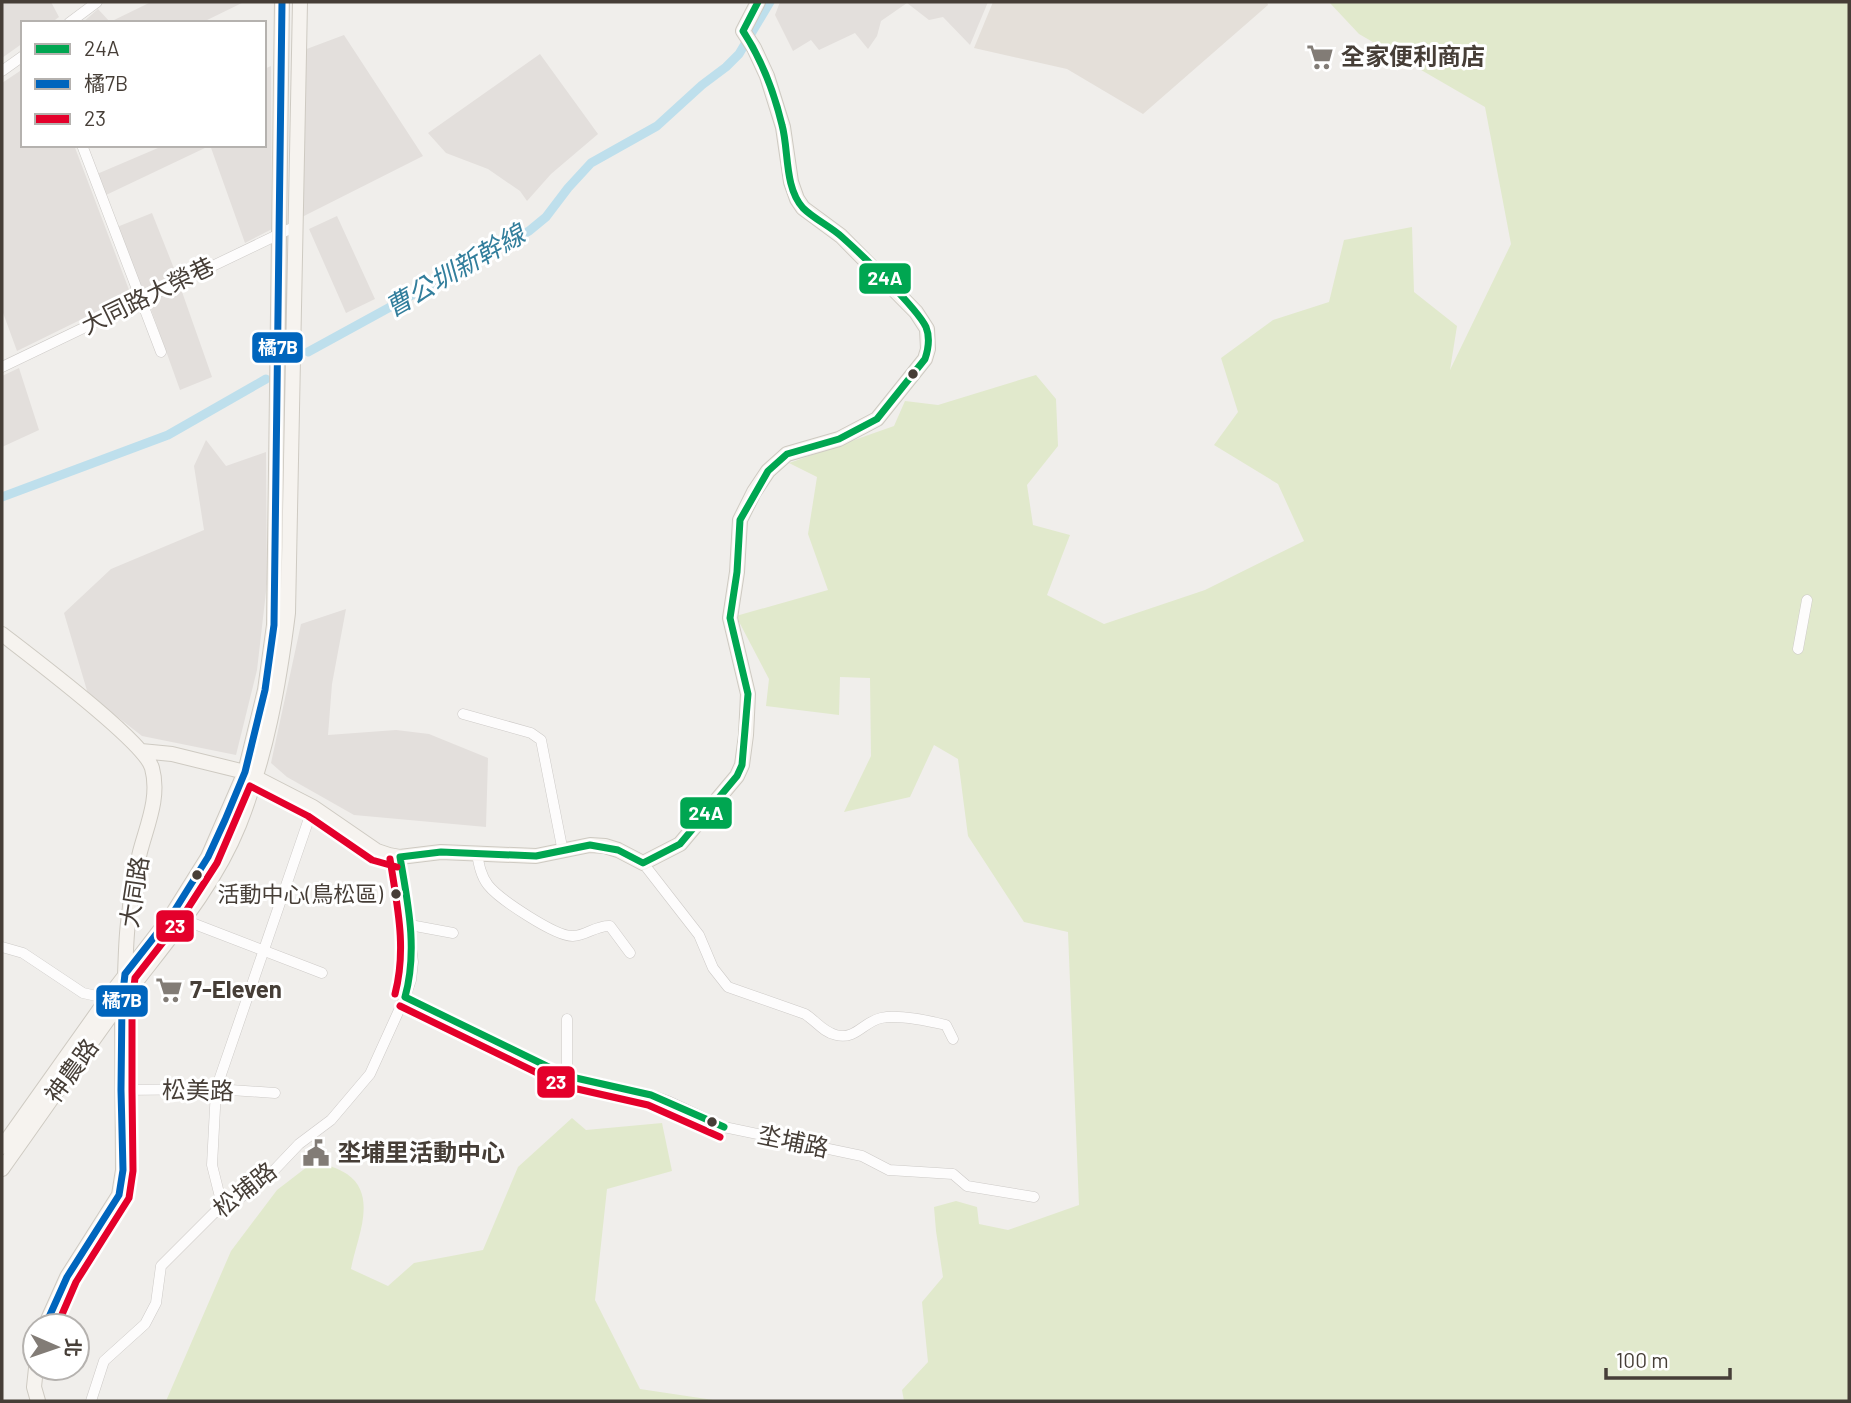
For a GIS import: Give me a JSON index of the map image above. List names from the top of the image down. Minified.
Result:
{"streets":{"street":["大同路大榮巷","大同路","神農路","松美路","坔埔路","松埔路"]},"crossings":[["大同路大榮巷","神農路"],["大同路","神農路"],["坔埔路","松埔路"]],"water":["曹公圳新幹線"],"places":{"supermarket":["全家便利商店","7-Eleven"],"other":["活動中心(鳥松區)"],"public building":["坔埔里活動中心"]},"lines":["transit line 24A","transit line 橘7B","transit line 23"],"legend":["24A","橘7B","23"],"scale_bar":"100 m","north":"right"}
